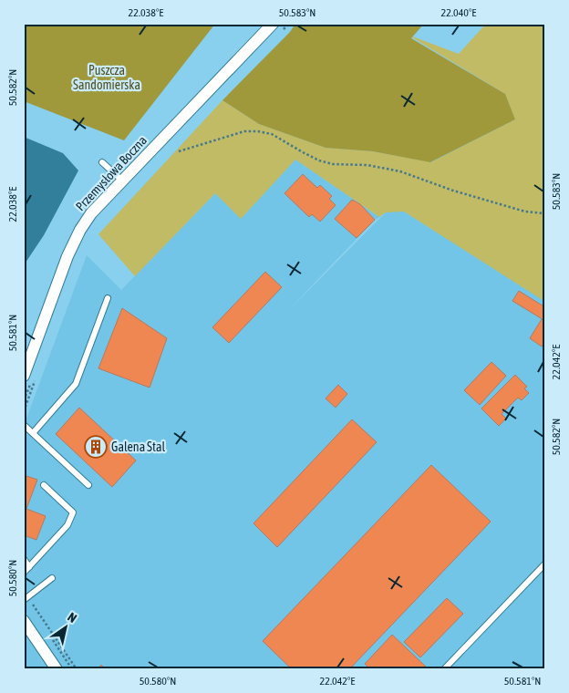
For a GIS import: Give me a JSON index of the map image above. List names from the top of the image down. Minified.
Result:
{"streets":{"street":["Przemysłowa Boczna"]},"parks":["Puszcza Sandomierska"],"places":{"building":["Galena Stal"]},"north":"top right","coordinates":["22.038°E","50.583°N","22.040°E","50.582°N","50.581°N","22.042°E","50.580°N"]}
